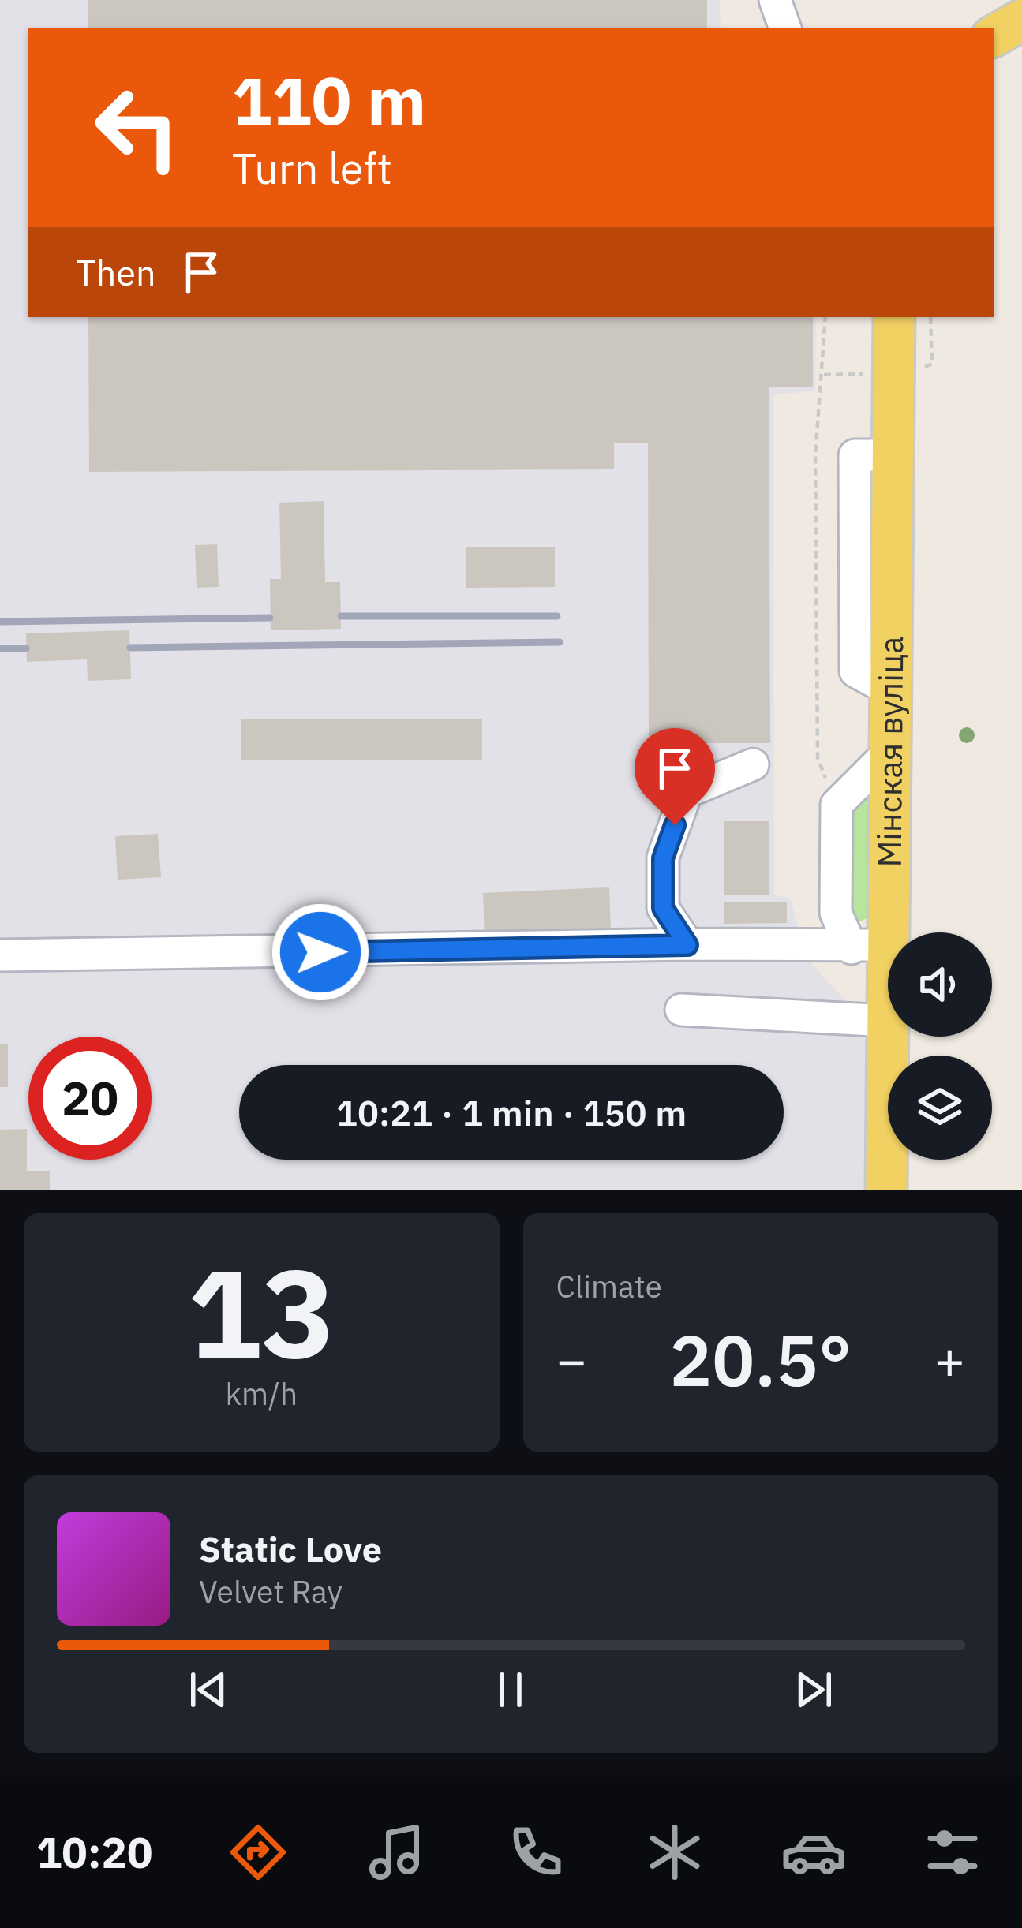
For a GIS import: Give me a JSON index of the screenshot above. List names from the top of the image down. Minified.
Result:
{"streets":{"main road":["Мінская вуліца"]},"page":{"turn":["110 m","Turn left"],"then":"Then","limit":"20","trip":"10:21 · 1 min · 150 m","tile":[["13","km/h"],"Climate"],"heat":["−","20.5°","+"],"song":["Static Love","Velvet Ray"],"tabs":"10:20"}}
